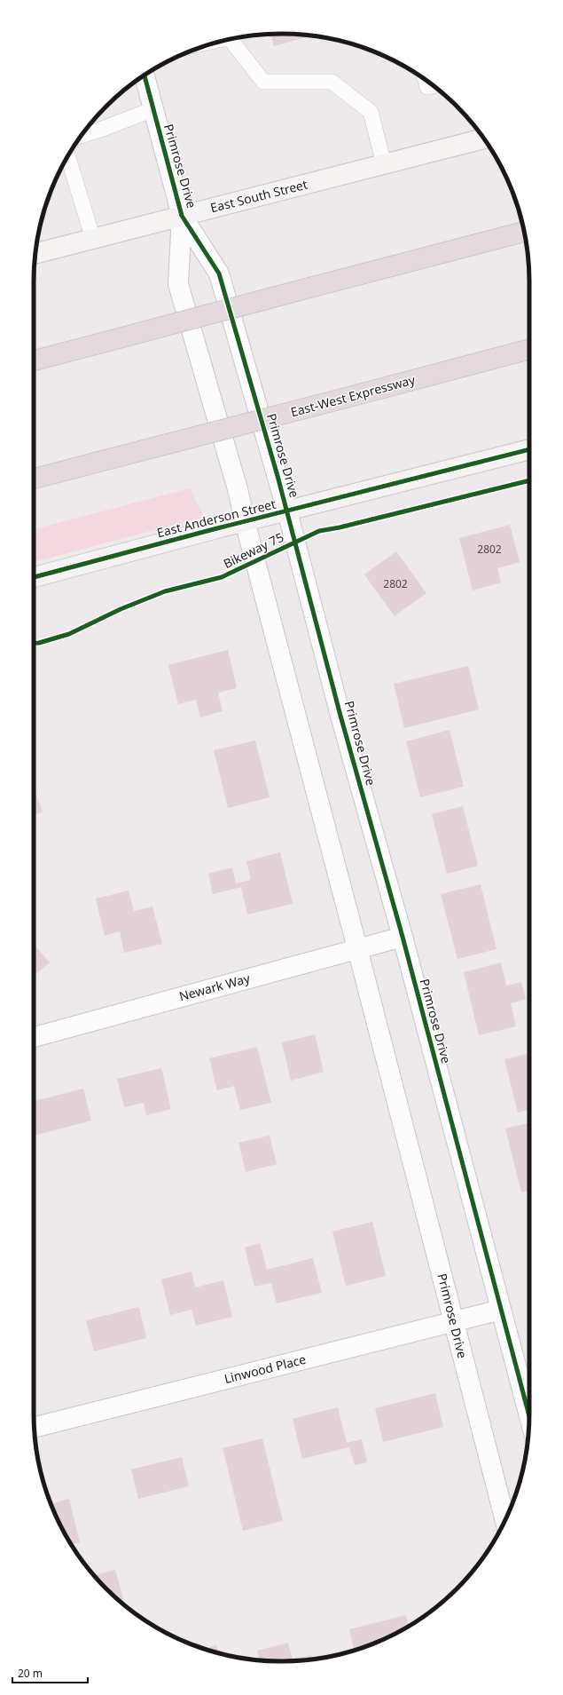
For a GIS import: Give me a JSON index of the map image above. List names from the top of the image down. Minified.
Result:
{"streets":{"highway":["East-West Expressway"],"main road":["East South Street","East Anderson Street"],"street":["Primrose Drive","Newark Way","Linwood Place"],"cycle path":["Bikeway 75"]},"crossings":[["Primrose Drive","East South Street"],["Primrose Drive","East Anderson Street"],["Primrose Drive","Newark Way"],["Primrose Drive","Linwood Place"]],"house_numbers":["2802","2802"],"scale_bar":"20 m"}
